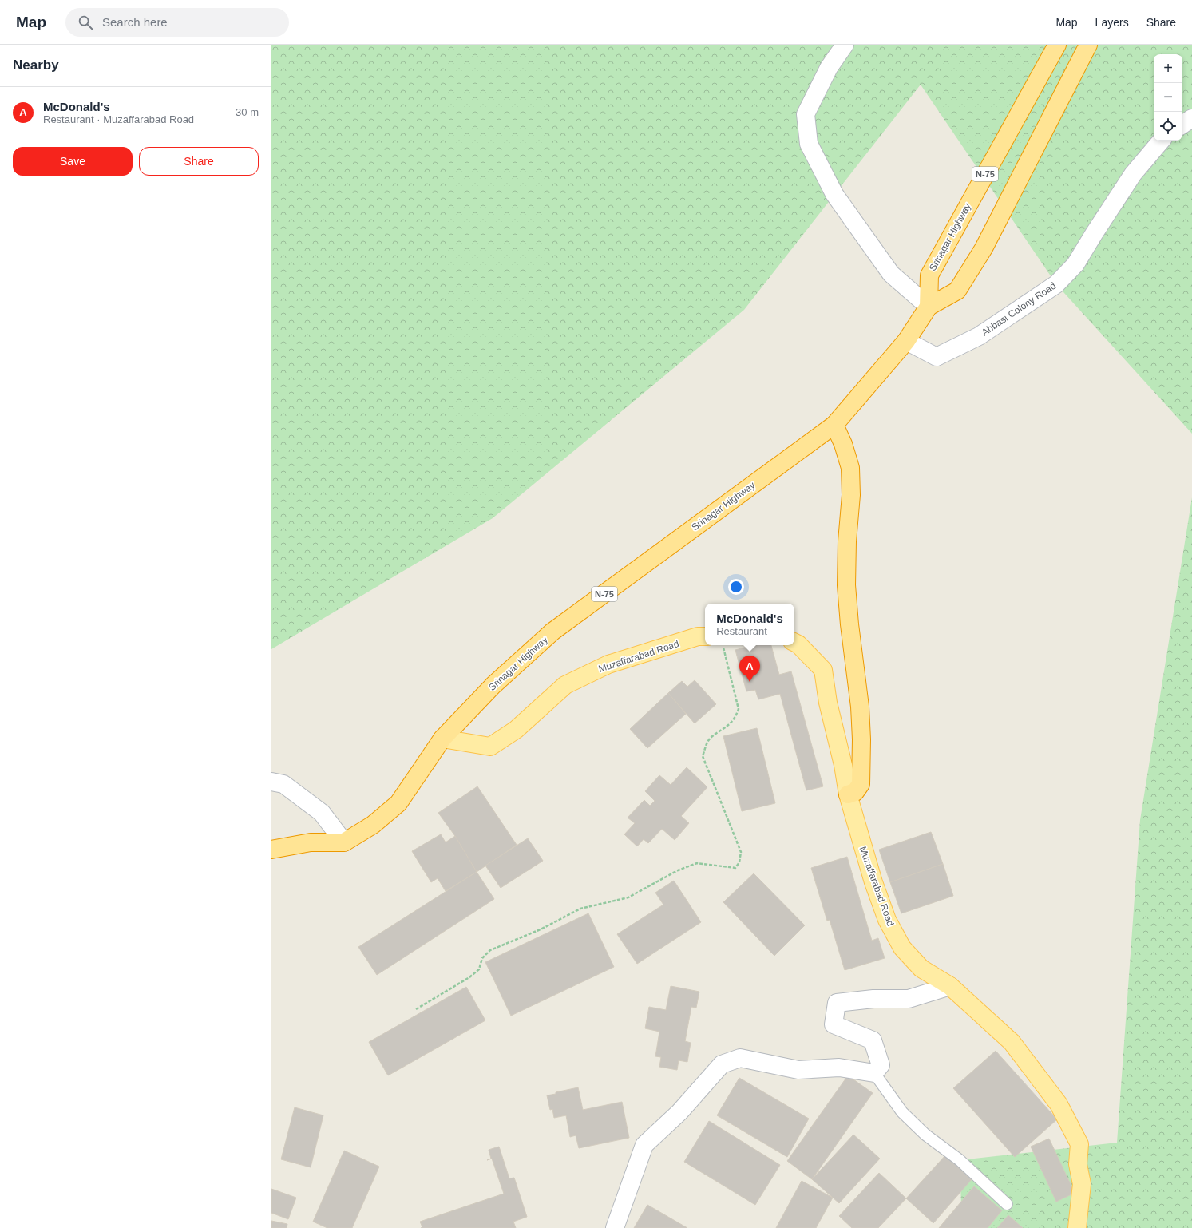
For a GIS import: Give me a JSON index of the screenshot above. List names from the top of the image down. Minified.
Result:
{"streets":{"highway":["N-75","Srinagar Highway"],"main road":["Muzaffarabad Road"],"street":["Abbasi Colony Road"]},"crossings":[["N-75","Srinagar Highway"],["Srinagar Highway","Abbasi Colony Road"],["Srinagar Highway","Muzaffarabad Road"]],"page":{"header":"Map","search":"Search here","nav":["Map","Layers","Share"],"heading":"Nearby","map_buttons":["+","−"],"list":[{"mark":"A","name":"McDonald's","note":"Restaurant · Muzaffarabad Road","value":"30 m"}],"buttons":["Save","Share"],"popup":["McDonald's","Restaurant"],"pins":"A"}}
